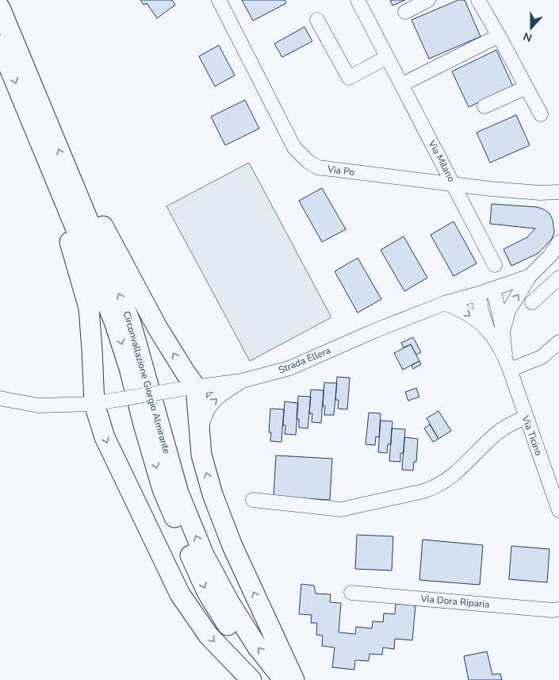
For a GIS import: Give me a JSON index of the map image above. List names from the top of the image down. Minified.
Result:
{"streets":{"highway":["Circonvallazione Giorgio Almirante"],"street":["Via Milano","Via Po","Strada Ellera","Via Ticino","Via Dora Riparia"]},"crossings":[["Via Milano","Via Po"]],"north":"bottom"}
